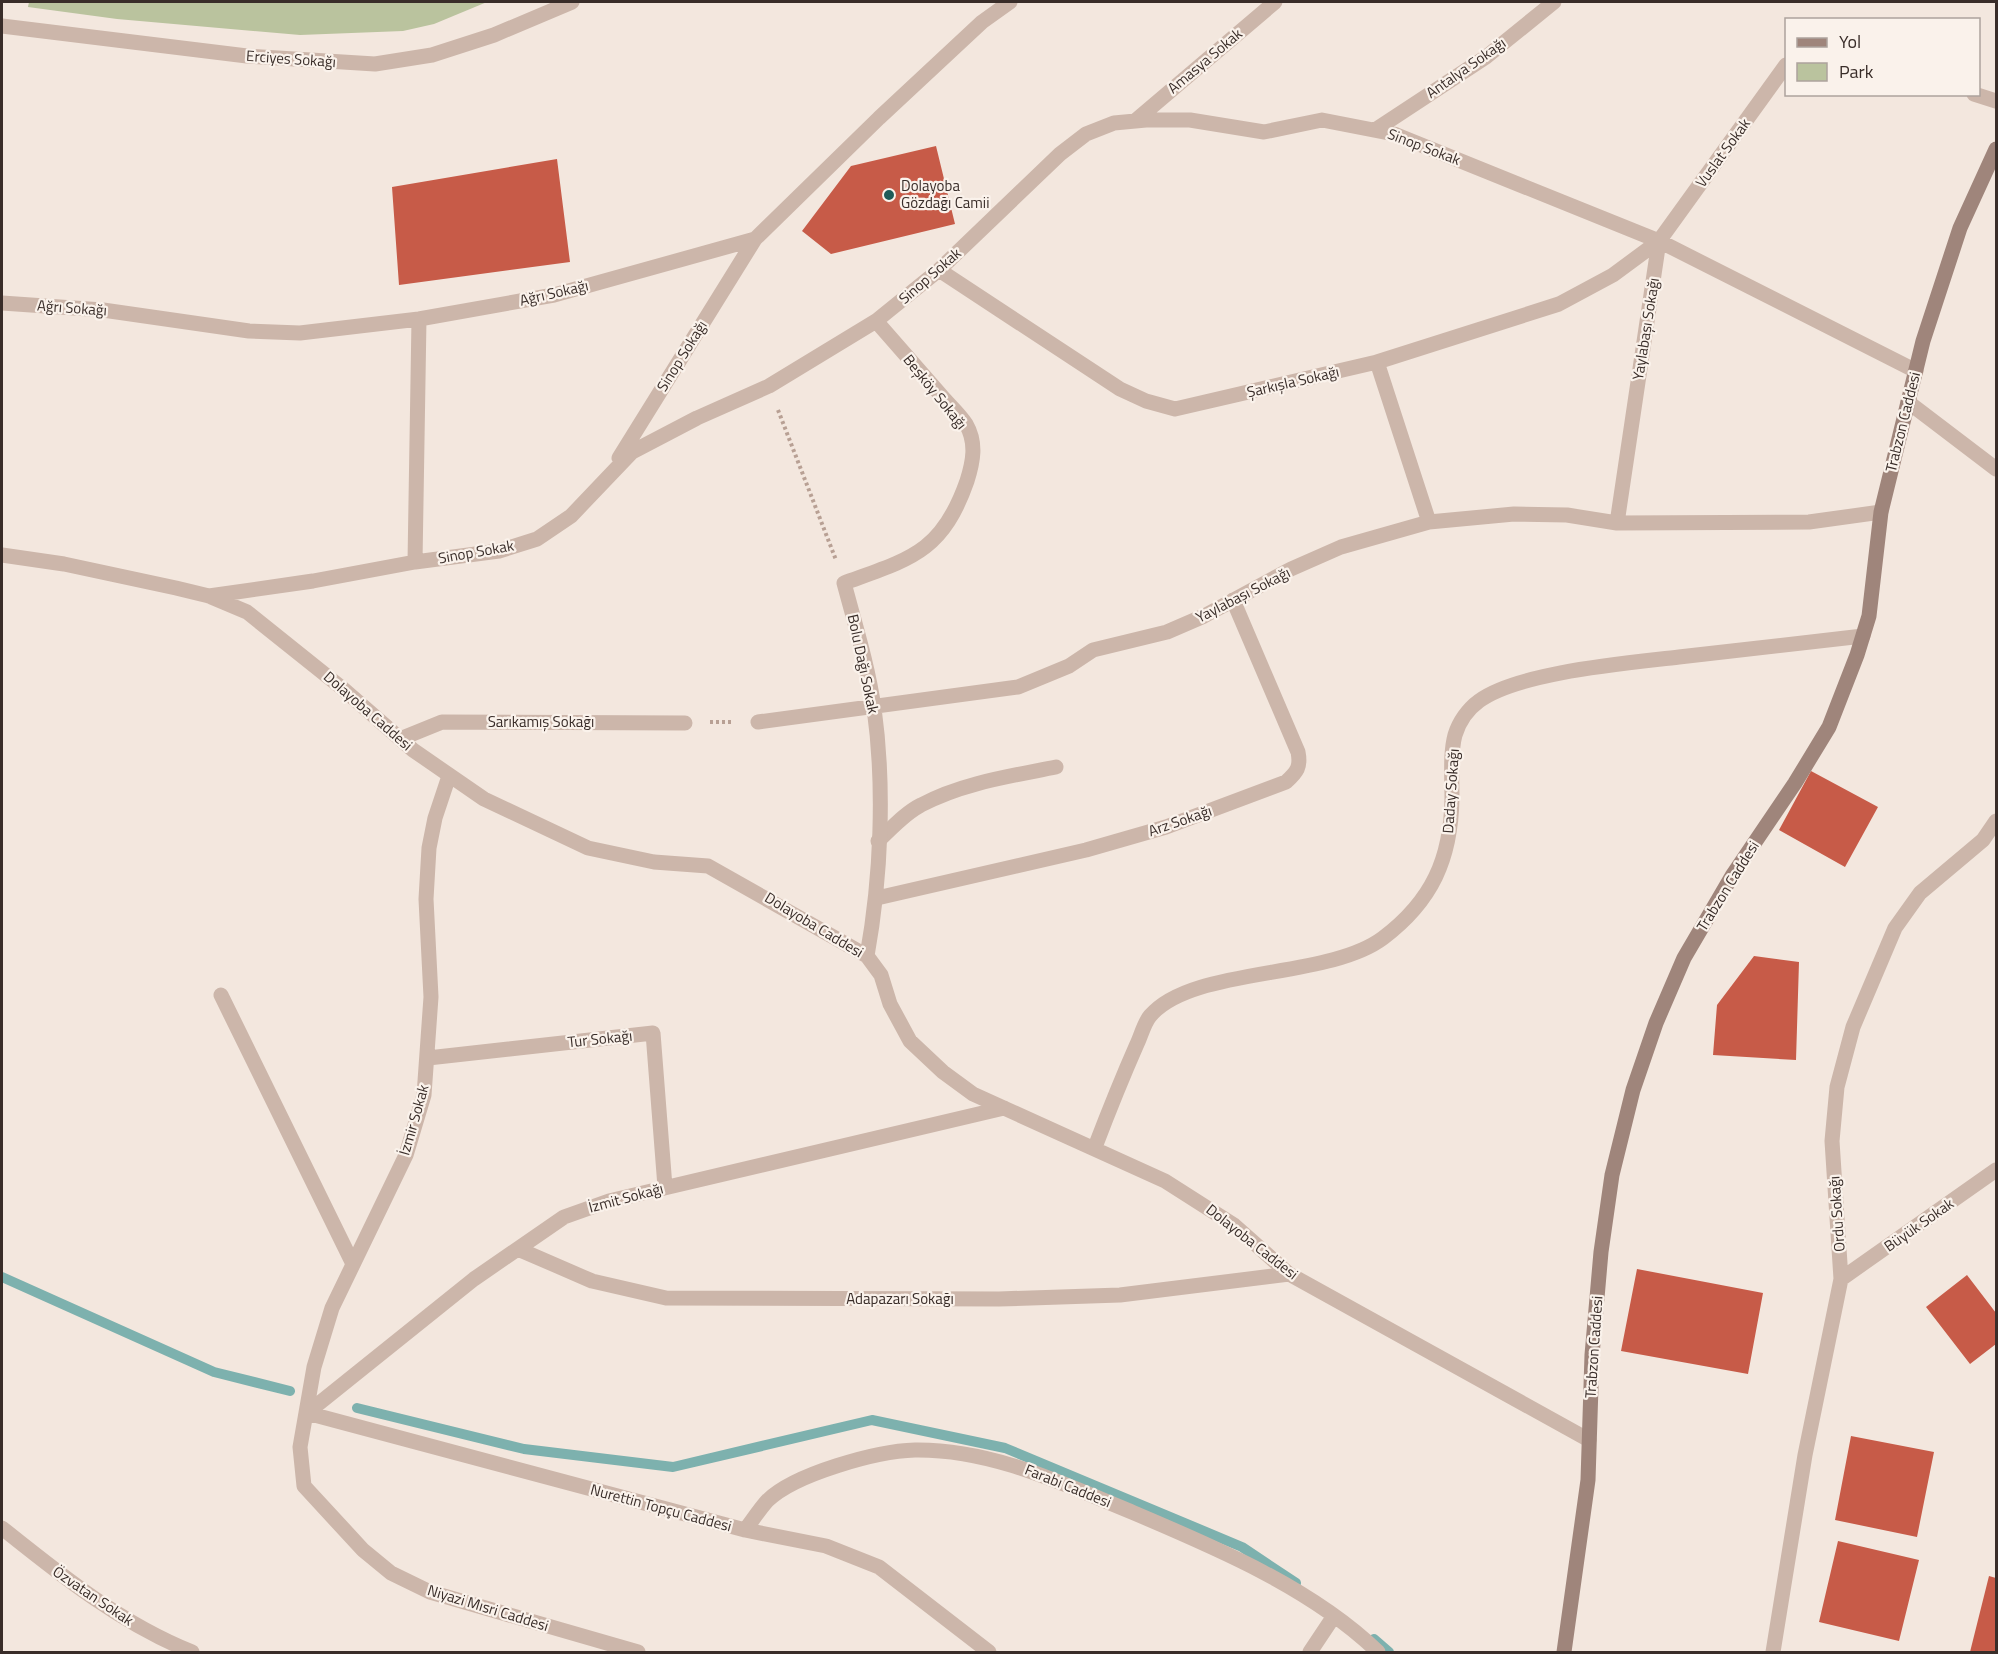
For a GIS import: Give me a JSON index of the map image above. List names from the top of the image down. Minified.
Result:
{"streets":{"street":["Erciyes Sokağı","Amasya Sokak","Antalya Sokağı","Sinop Sokak","Vuslat Sokak","Ağrı Sokağı","Yaylabaşı Sokağı","Sinop Sokağı","Şarkışla Sokağı","Beşköy Sokağı","Trabzon Caddesi","Bolu Dağı Sokak","Dolayoba Caddesi","Sarıkamış Sokağı","Daday Sokağı","Arz Sokağı","Tur Sokağı","İzmir Sokak","İzmit Sokağı","Ordu Sokağı","Büyük Sokak","Adapazarı Sokağı","Farabi Caddesi","Nurettin Topçu Caddesi","Özvatan Sokak","Niyazi Mısri Caddesi"]},"crossings":[["Amasya Sokak","Sinop Sokak"],["Antalya Sokağı","Sinop Sokak"],["Sinop Sokak","Vuslat Sokak"],["Sinop Sokak","Yaylabaşı Sokağı"],["Sinop Sokak","Sinop Sokağı"],["Sinop Sokak","Şarkışla Sokağı"],["Sinop Sokak","Beşköy Sokağı"],["Sinop Sokak","Trabzon Caddesi"],["Sinop Sokak","Dolayoba Caddesi"],["Vuslat Sokak","Yaylabaşı Sokağı"],["Vuslat Sokak","Şarkışla Sokağı"],["Ağrı Sokağı","Sinop Sokağı"],["Yaylabaşı Sokağı","Şarkışla Sokağı"],["Yaylabaşı Sokağı","Trabzon Caddesi"],["Yaylabaşı Sokağı","Bolu Dağı Sokak"],["Yaylabaşı Sokağı","Arz Sokağı"],["Beşköy Sokağı","Bolu Dağı Sokak"],["Trabzon Caddesi","Dolayoba Caddesi"],["Trabzon Caddesi","Daday Sokağı"],["Bolu Dağı Sokak","Dolayoba Caddesi"],["Bolu Dağı Sokak","Arz Sokağı"],["Dolayoba Caddesi","Sarıkamış Sokağı"],["Dolayoba Caddesi","Daday Sokağı"],["Dolayoba Caddesi","İzmir Sokak"],["Dolayoba Caddesi","İzmit Sokağı"],["Dolayoba Caddesi","Adapazarı Sokağı"],["Tur Sokağı","İzmir Sokak"],["Tur Sokağı","İzmit Sokağı"],["İzmir Sokak","İzmit Sokağı"],["İzmir Sokak","Nurettin Topçu Caddesi"],["İzmir Sokak","Niyazi Mısri Caddesi"],["İzmit Sokağı","Adapazarı Sokağı"],["İzmit Sokağı","Nurettin Topçu Caddesi"],["İzmit Sokağı","Niyazi Mısri Caddesi"],["Ordu Sokağı","Büyük Sokak"],["Farabi Caddesi","Nurettin Topçu Caddesi"],["Nurettin Topçu Caddesi","Niyazi Mısri Caddesi"]],"places":["Dolayoba Gözdağı Camii"],"legend":["Yol","Park"]}
